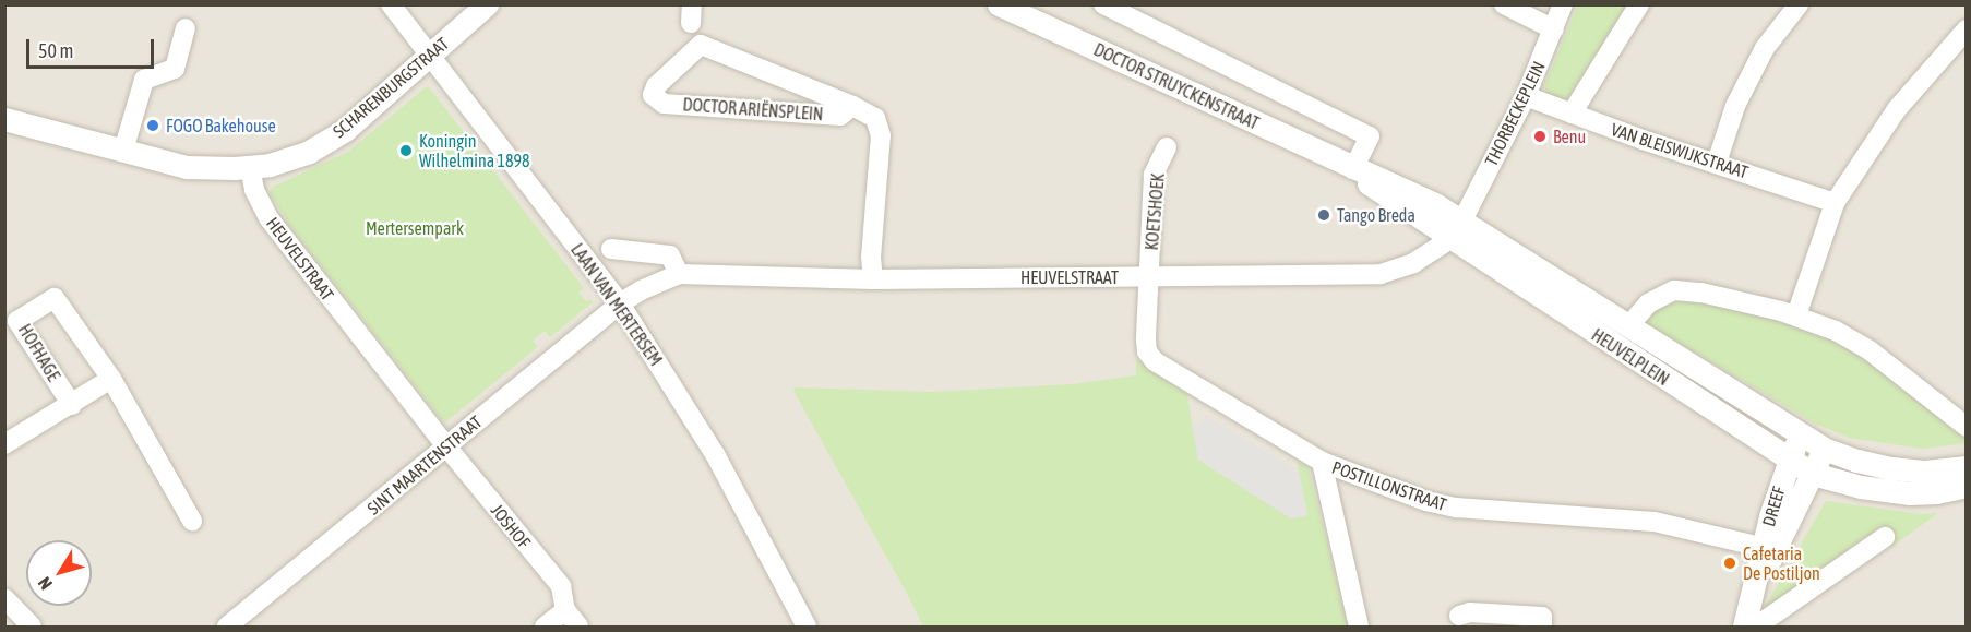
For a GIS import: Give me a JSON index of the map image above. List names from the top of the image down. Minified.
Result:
{"streets":{"street":["DOCTOR STRUYCKENSTRAAT","SCHARENBURGSTRAAT","DOCTOR ARIËNSPLEIN","THORBECKEPLEIN","VAN BLEISWIJKSTRAAT","KOETSHOEK","HEUVELSTRAAT","LAAN VAN MERTERSEM","HOFHAGE","HEUVELPLEIN","SINT MAARTENSTRAAT","POSTILLONSTRAAT","DREEF","JOSHOF"]},"crossings":[["DOCTOR STRUYCKENSTRAAT","THORBECKEPLEIN"],["DOCTOR STRUYCKENSTRAAT","HEUVELSTRAAT"],["DOCTOR STRUYCKENSTRAAT","HEUVELPLEIN"],["SCHARENBURGSTRAAT","HEUVELSTRAAT"],["SCHARENBURGSTRAAT","LAAN VAN MERTERSEM"],["DOCTOR ARIËNSPLEIN","HEUVELSTRAAT"],["THORBECKEPLEIN","VAN BLEISWIJKSTRAAT"],["THORBECKEPLEIN","HEUVELSTRAAT"],["THORBECKEPLEIN","HEUVELPLEIN"],["KOETSHOEK","HEUVELSTRAAT"],["KOETSHOEK","POSTILLONSTRAAT"],["HEUVELSTRAAT","LAAN VAN MERTERSEM"],["HEUVELSTRAAT","HEUVELPLEIN"],["HEUVELSTRAAT","SINT MAARTENSTRAAT"],["HEUVELSTRAAT","POSTILLONSTRAAT"],["HEUVELSTRAAT","JOSHOF"],["LAAN VAN MERTERSEM","SINT MAARTENSTRAAT"],["HEUVELPLEIN","DREEF"],["SINT MAARTENSTRAAT","JOSHOF"],["POSTILLONSTRAAT","DREEF"]],"parks":["Mertersempark"],"places":["FOGO Bakehouse","Benu","Koningin Wilhelmina 1898","Tango Breda","Cafetaria De Postiljon"],"scale_bar":"50 m","north":"bottom left"}
